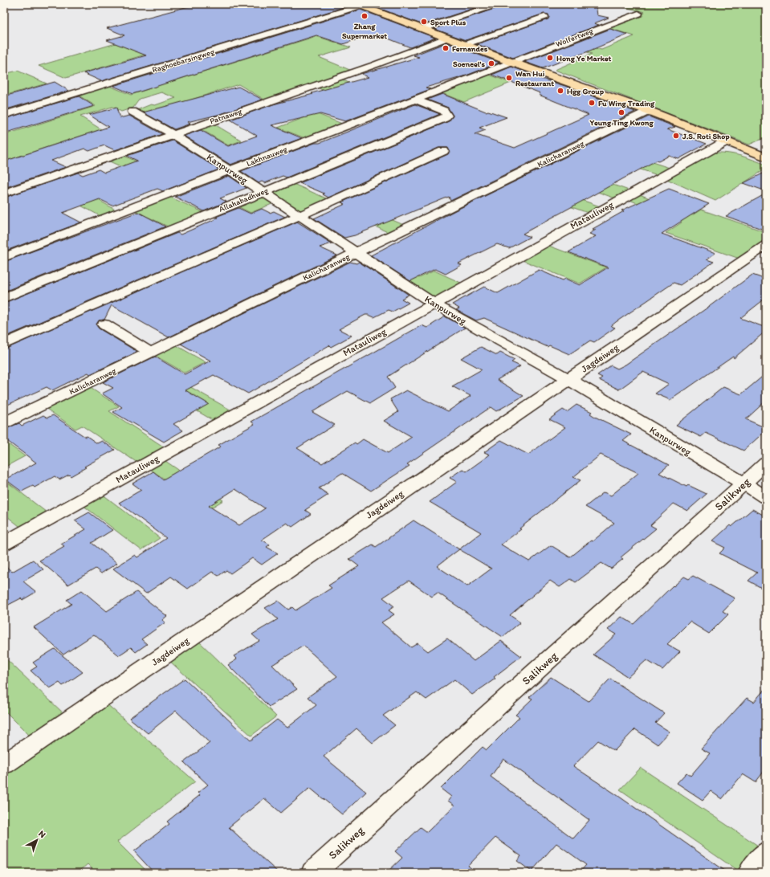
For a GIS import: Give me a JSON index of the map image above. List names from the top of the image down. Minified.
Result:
{"streets":{"street":["Wolfertweg","Raghoebarsingweg","Patnaweg","Kalicharanweg","Lakhnauweg","Kanpurweg","Allahabadhweg","Matauliweg","Jagdeiweg","Salikweg"]},"crossings":[["Wolfertweg","Lakhnauweg"],["Patnaweg","Kanpurweg"],["Kalicharanweg","Kanpurweg"],["Lakhnauweg","Kanpurweg"],["Lakhnauweg","Allahabadhweg"],["Kanpurweg","Allahabadhweg"],["Kanpurweg","Matauliweg"],["Kanpurweg","Jagdeiweg"],["Kanpurweg","Salikweg"]],"places":["Zhang Supermarket","Sport Plus","Fernandes","Hong Ye Market","Soeneel's","Wan Hui Restaurant","Hgg Group","Fu Wing Trading","Yeung Ting Kwong","J.S. Roti Shop"],"north":"top right"}
